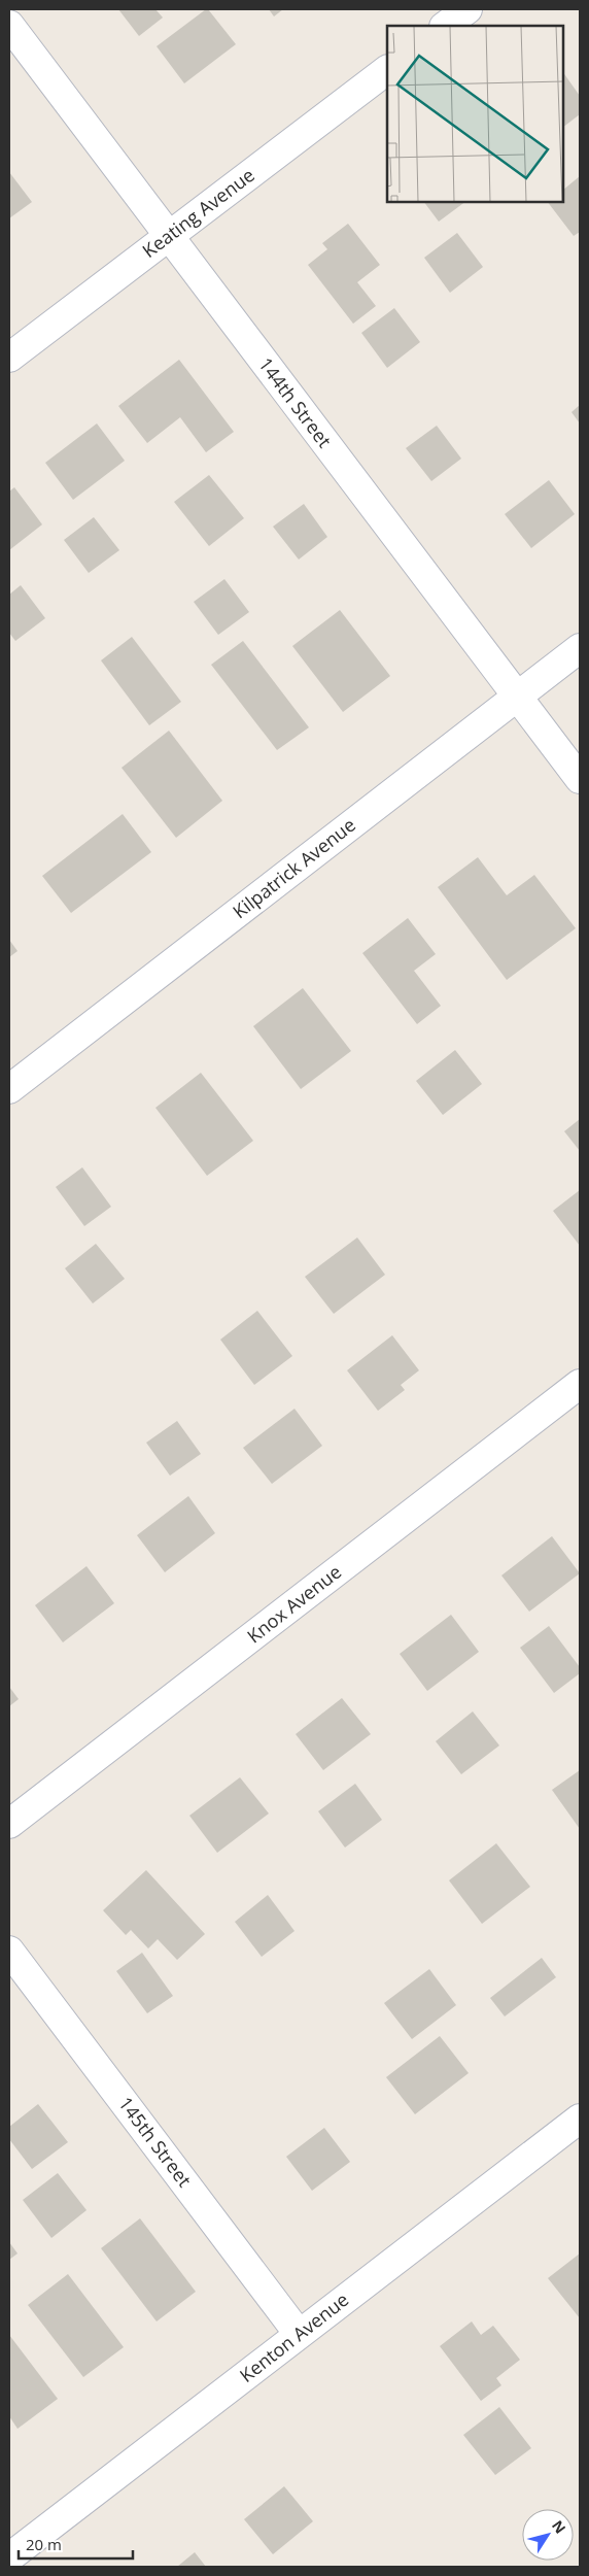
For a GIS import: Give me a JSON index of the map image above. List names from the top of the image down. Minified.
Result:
{"streets":{"street":["Keating Avenue","144th Street","Kilpatrick Avenue","Knox Avenue","145th Street","Kenton Avenue"]},"crossings":[["Keating Avenue","144th Street"],["144th Street","Kilpatrick Avenue"],["145th Street","Kenton Avenue"]],"scale_bar":"20 m","north":"top right"}
